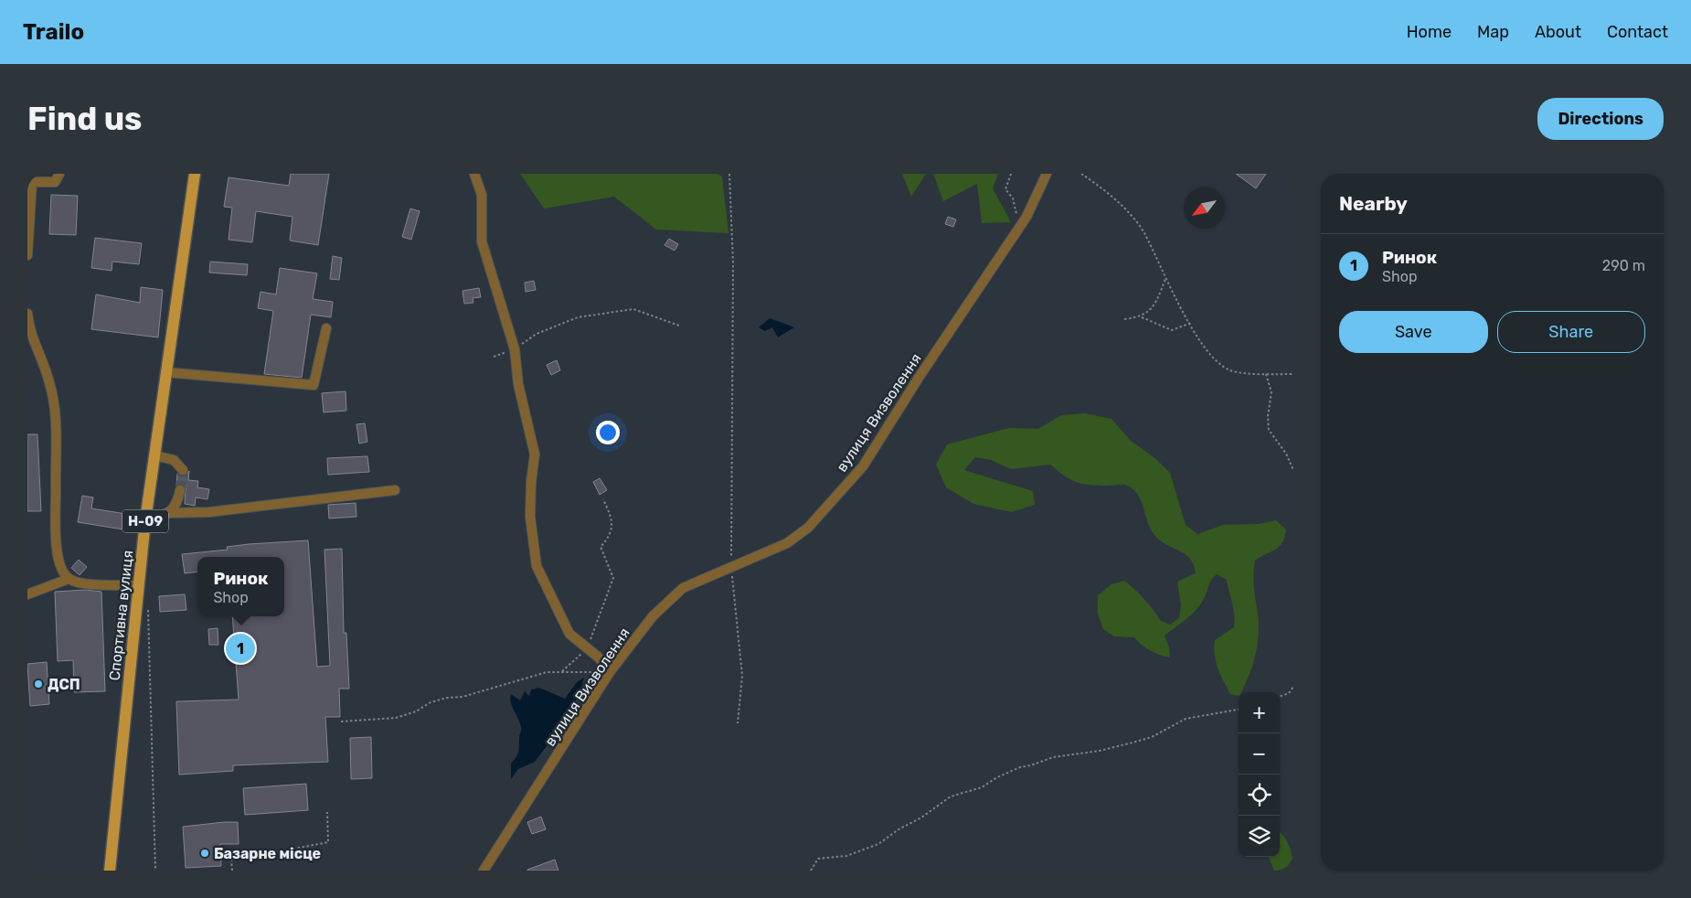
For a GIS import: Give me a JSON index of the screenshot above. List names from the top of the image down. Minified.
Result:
{"streets":{"main road":["Н-09","Спортивна вулиця"],"street":["вулиця Визволення"]},"places":["ДСП","Базарне місце"],"north":"bottom left","page":{"header":"Trailo","nav":["Home","Map","About","Contact"],"buttons":["Directions",["Save","Share"]],"title":"Find us","heading":"Nearby","list":[{"mark":"1","name":"Ринок","note":"Shop","value":"290 m"}],"popup":["Ринок","Shop"],"pins":"1","map_buttons":["+","−"]}}
